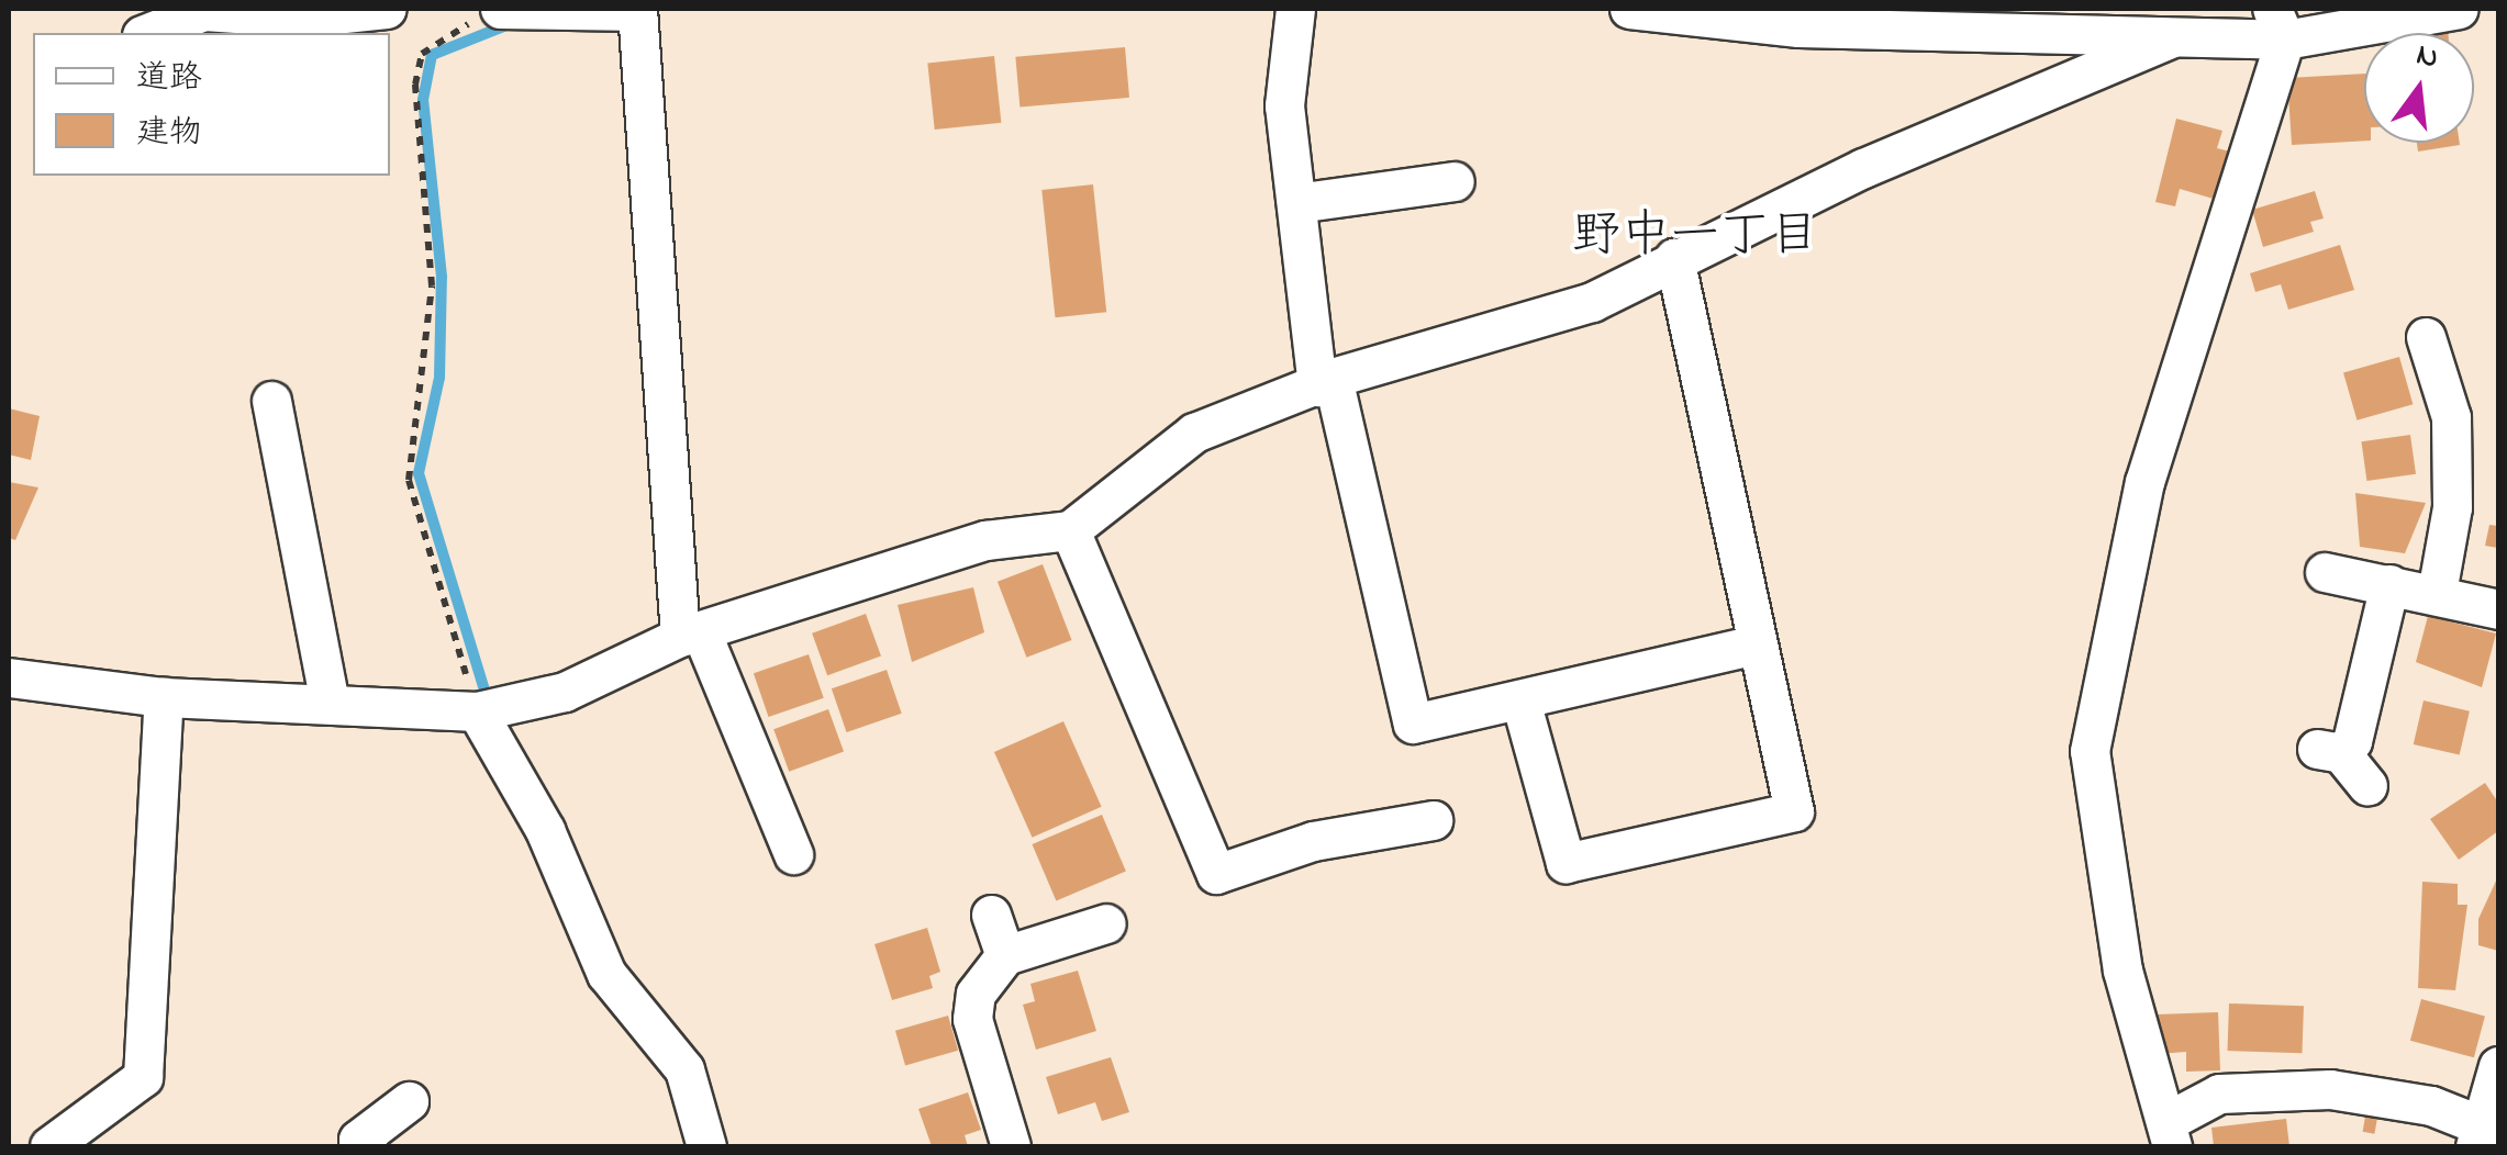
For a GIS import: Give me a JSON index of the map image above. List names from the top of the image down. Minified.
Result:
{"districts":["野中一丁目"],"legend":["道路","建物"],"north":"top"}
